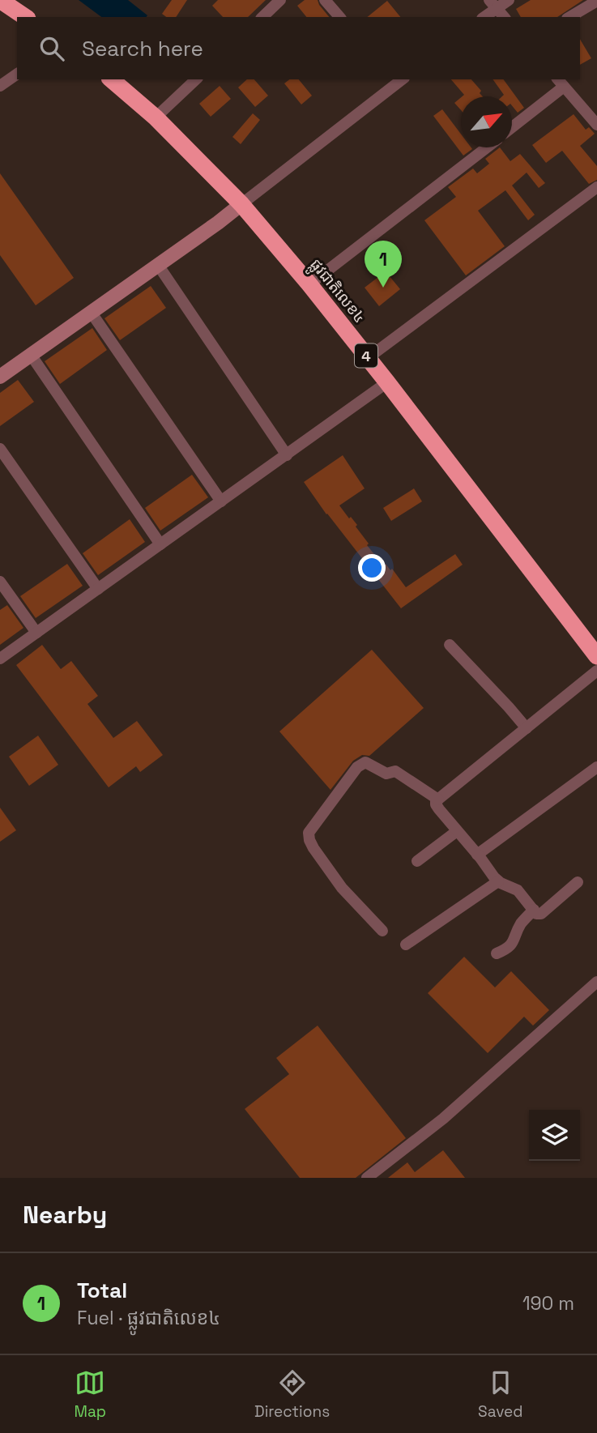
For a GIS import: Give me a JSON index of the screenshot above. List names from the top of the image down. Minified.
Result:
{"streets":{"highway":["ផ្លូវជាតិលេខ៤","4"]},"north":"top right","page":{"search":"Search here","pins":"1","heading":"Nearby","list":[{"mark":"1","name":"Total","note":"Fuel · ផ្លូវជាតិលេខ៤","value":"190 m"}],"nav":["Map","Directions","Saved"]}}
